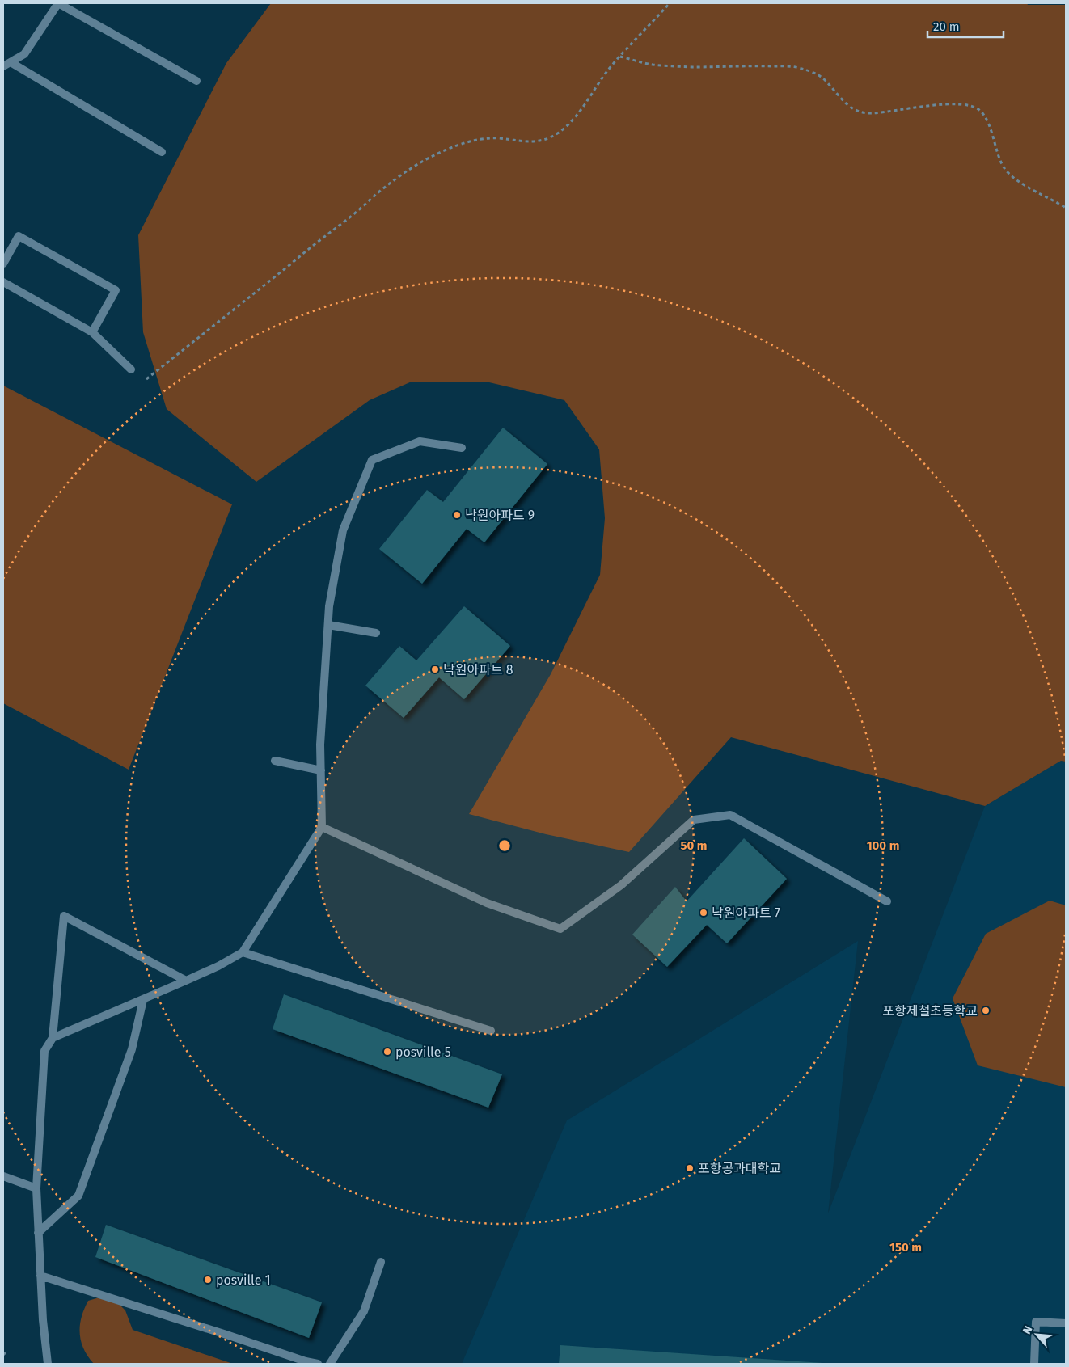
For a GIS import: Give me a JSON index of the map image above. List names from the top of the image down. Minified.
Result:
{"places":["낙원아파트 9","낙원아파트 8","낙원아파트 7","포항제철초등학교","posville 5","포항공과대학교","posville 1"],"scale_bar":"20 m","north":"top left","rings":["50 m","100 m","150 m"]}
